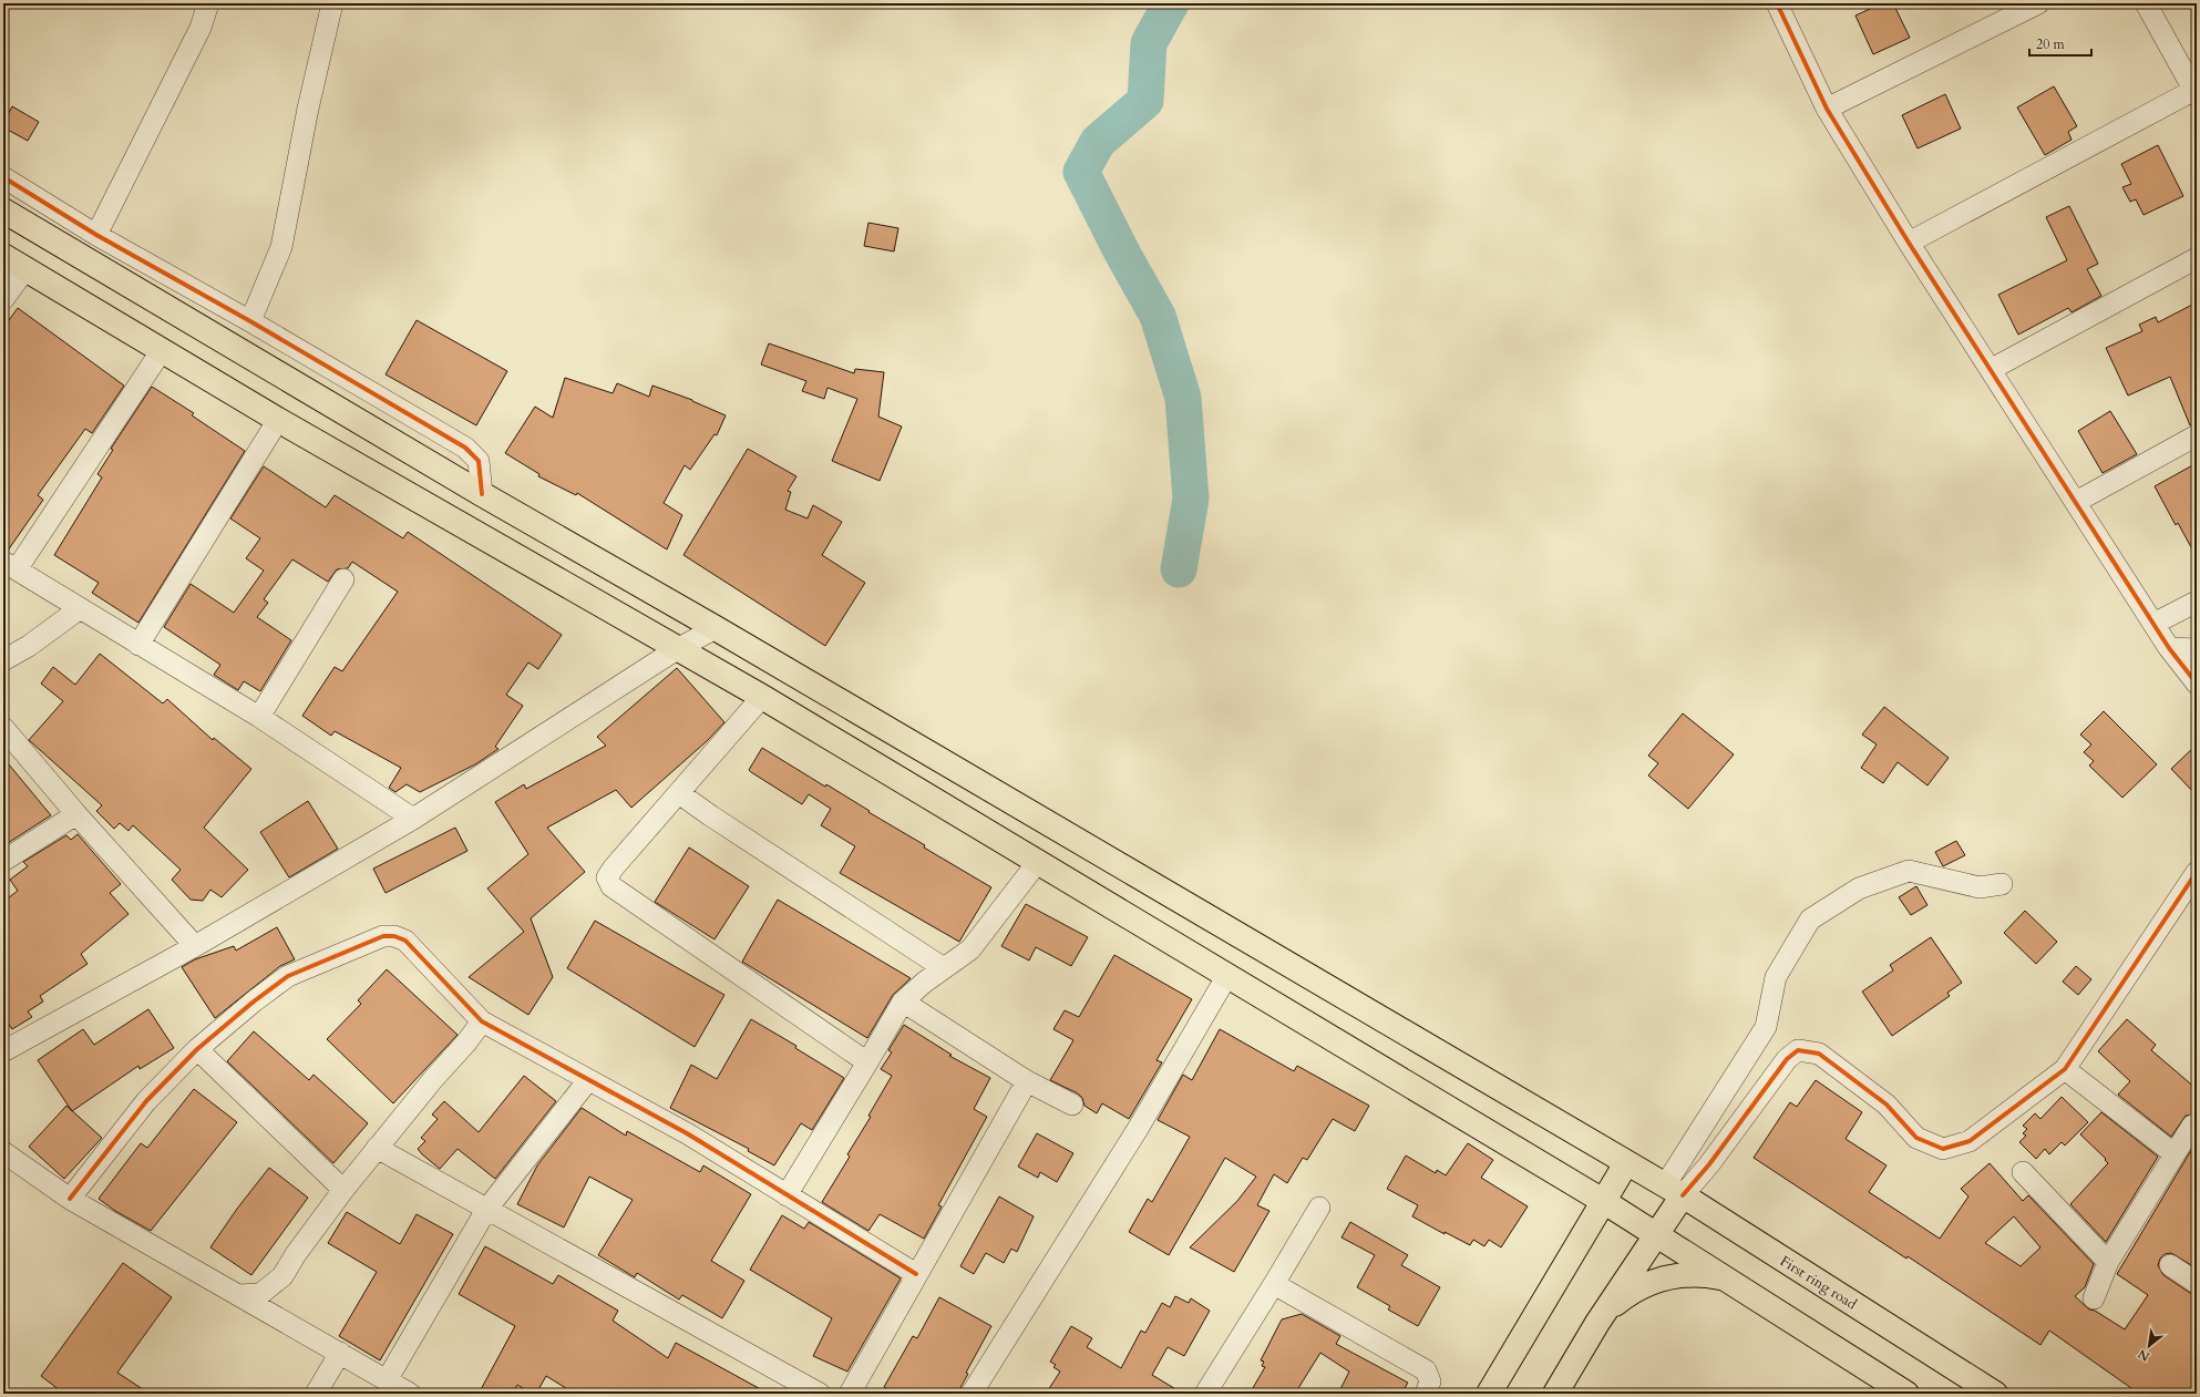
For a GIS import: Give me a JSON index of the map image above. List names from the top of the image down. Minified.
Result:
{"streets":{"main road":["First ring road"]},"scale_bar":"20 m","north":"bottom left"}
